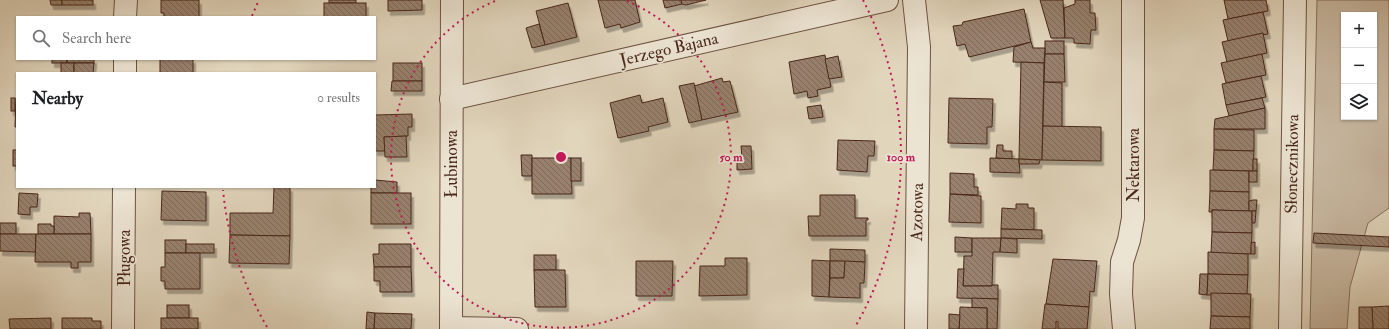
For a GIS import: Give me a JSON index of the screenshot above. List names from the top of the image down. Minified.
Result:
{"streets":{"street":["Jerzego Bajana","Łubinowa","Słonecznikowa","Nektarowa","Azotowa","Pługowa"]},"crossings":[["Jerzego Bajana","Łubinowa"]],"page":{"map_buttons":["+","−"],"search":"Search here","heading":["Nearby","0 results"]},"rings":["50 m","100 m"]}
